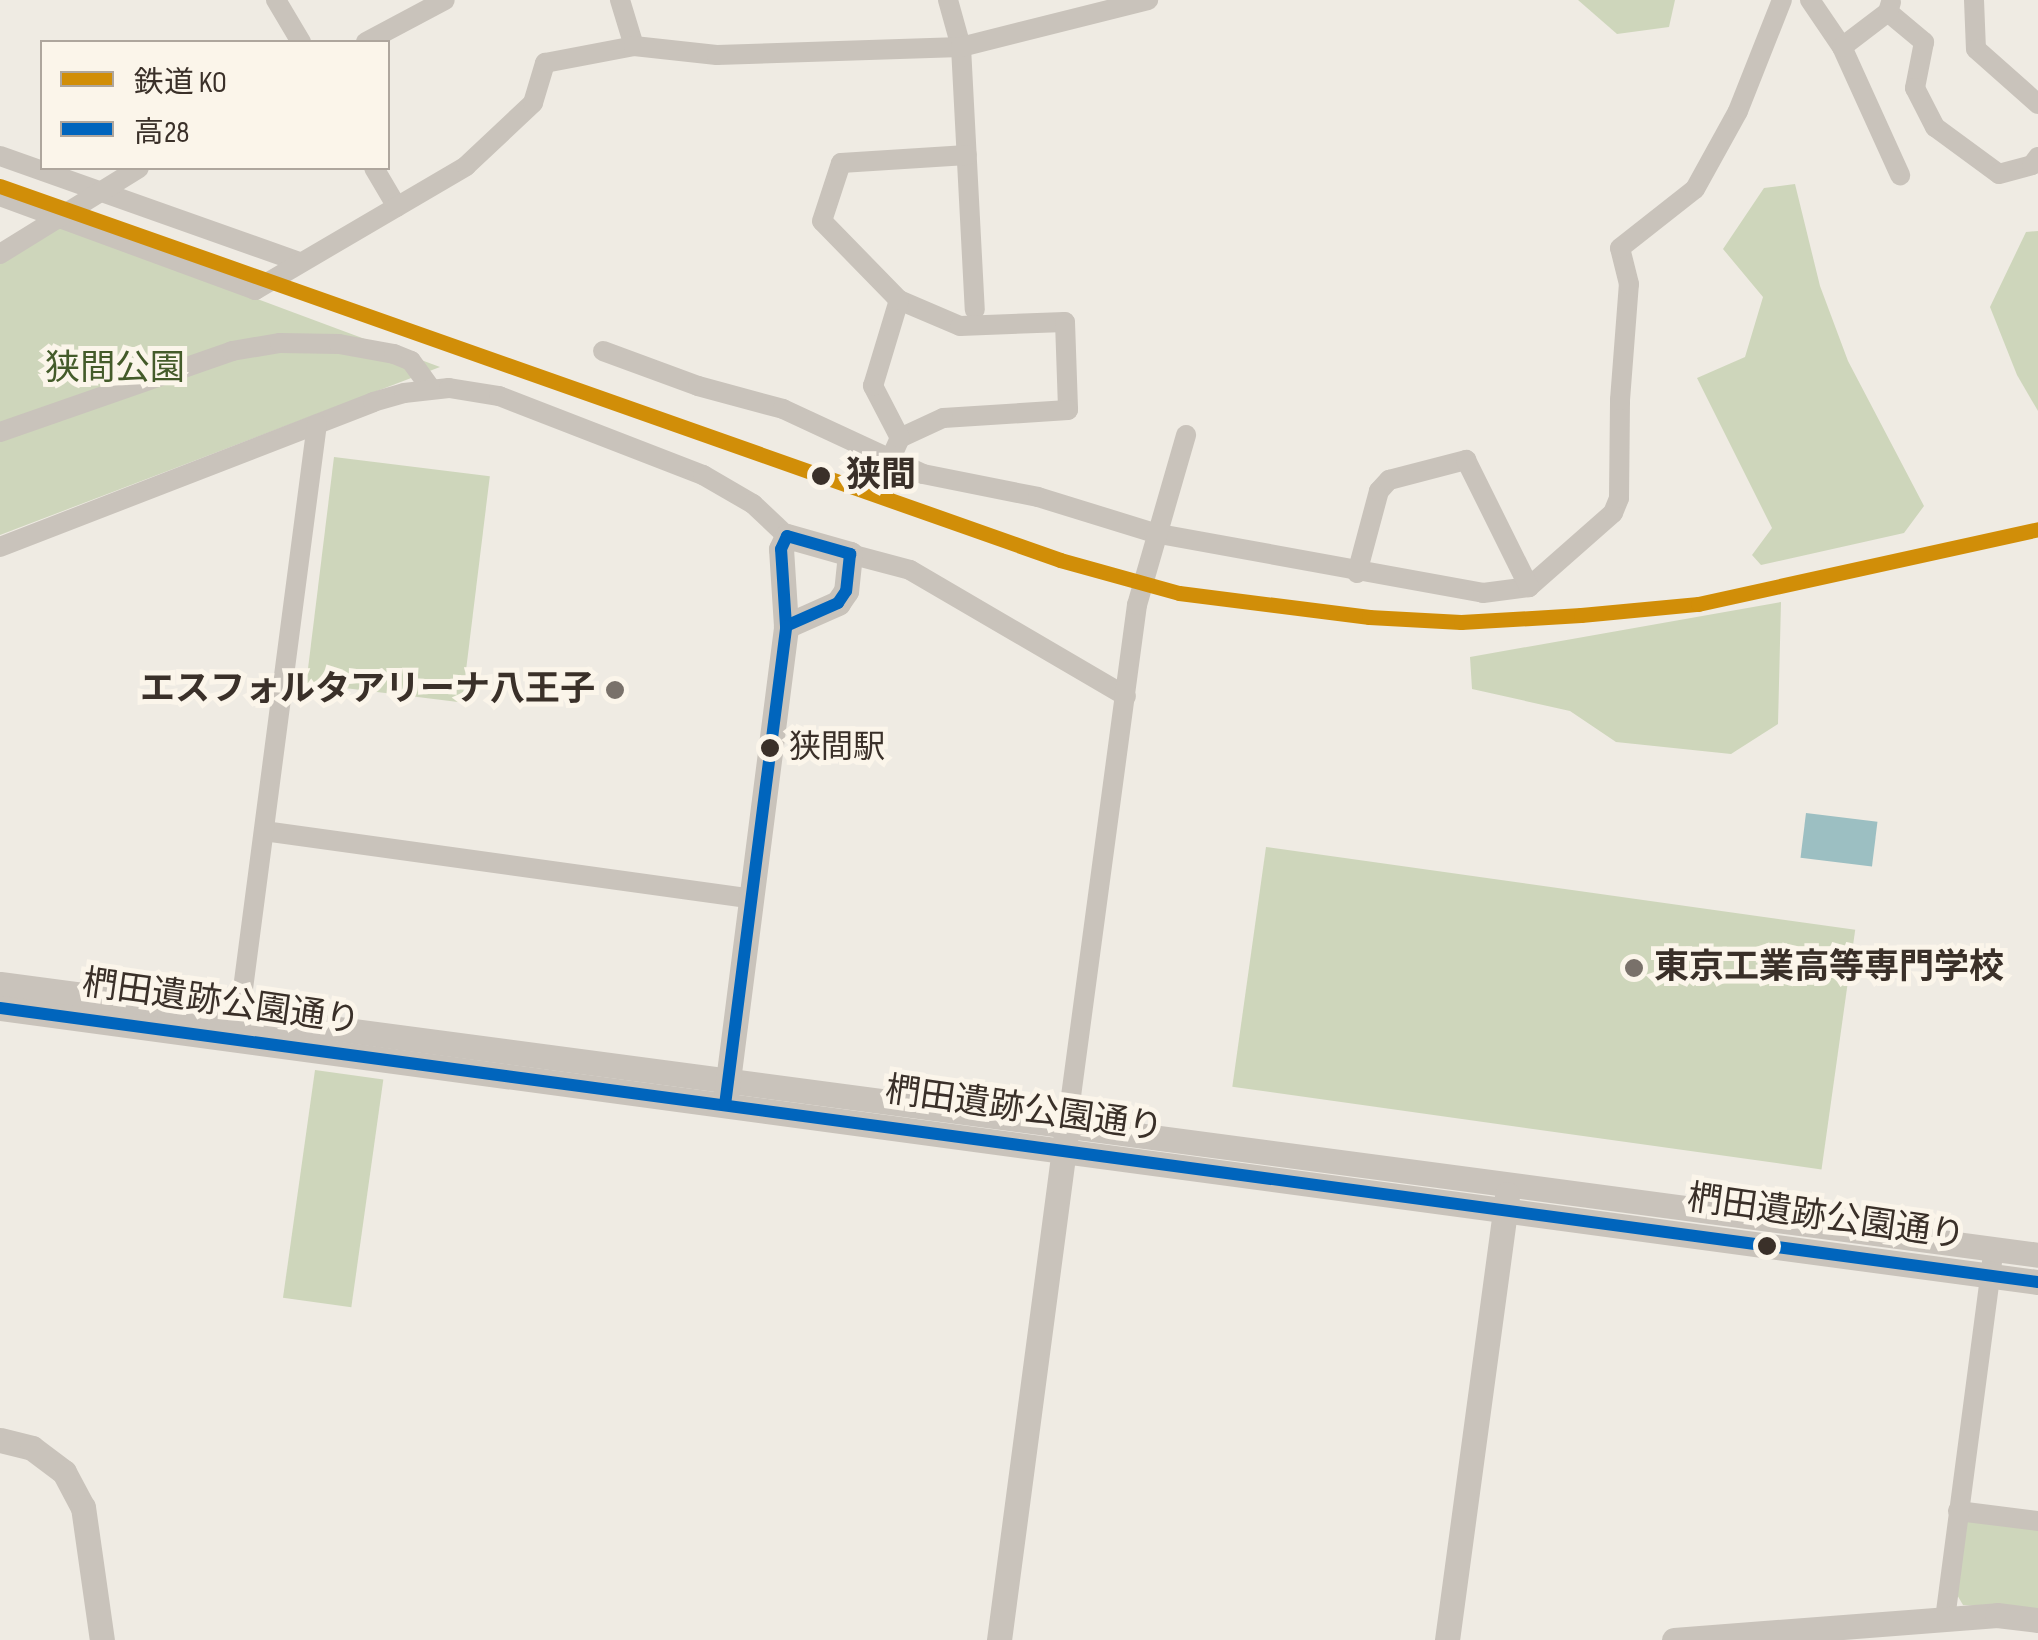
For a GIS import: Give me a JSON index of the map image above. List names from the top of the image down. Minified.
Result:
{"streets":{"street":["椚田遺跡公園通り"]},"parks":["狭間公園"],"places":["狭間","エスフォルタアリーナ八王子","狭間駅","東京工業高等専門学校"],"lines":["rail line KO","transit line 高28"],"legend":["鉄道 KO","高28"]}
